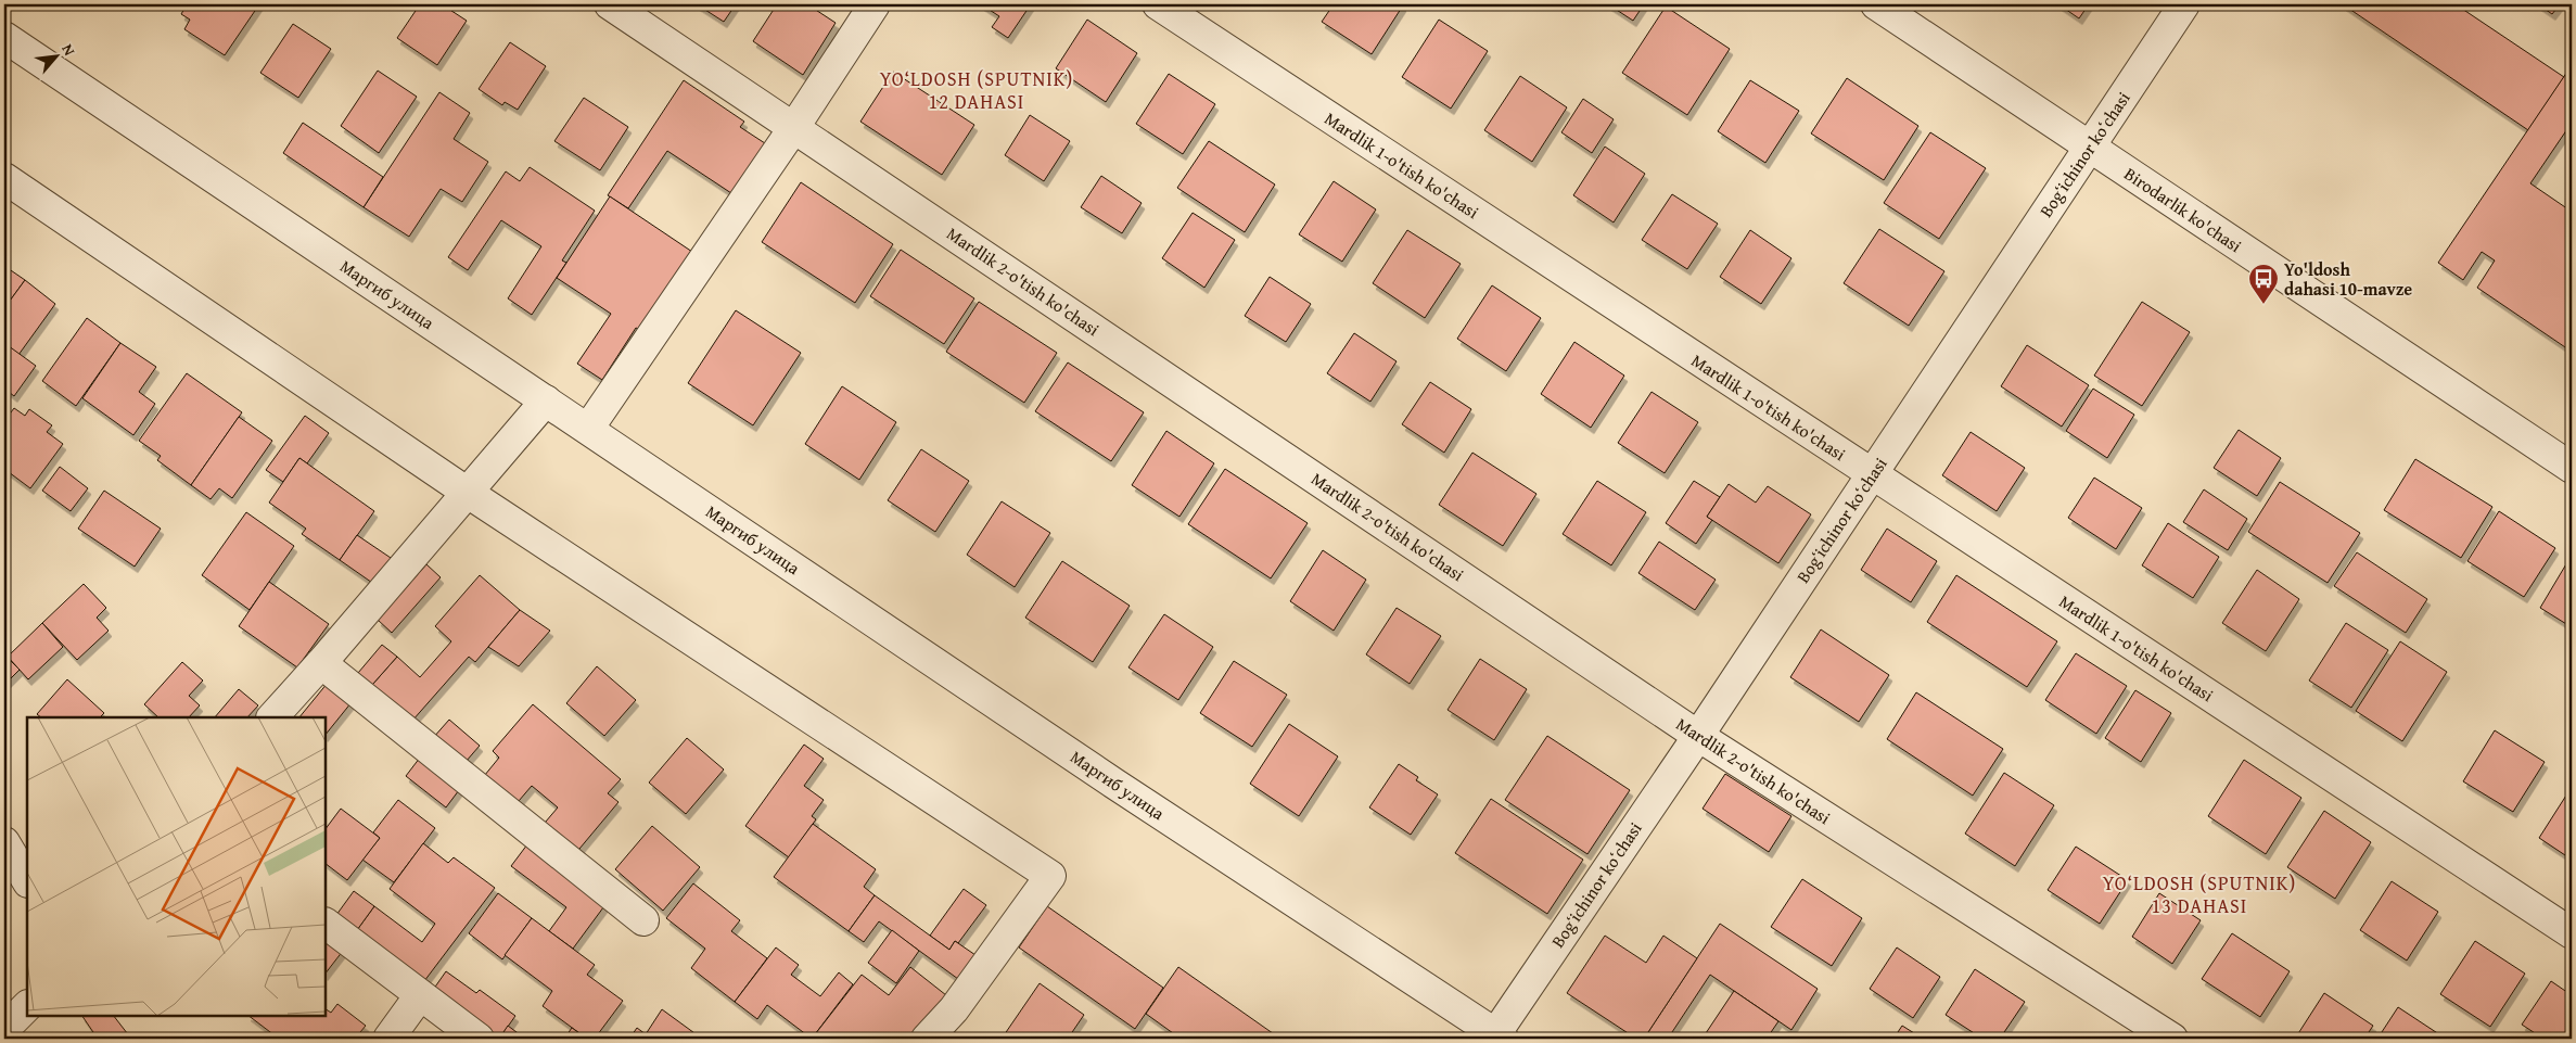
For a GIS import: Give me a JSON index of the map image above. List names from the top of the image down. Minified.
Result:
{"streets":{"street":["Bogʻichinor koʻchasi","Mardlik 1-o'tish ko'chasi","Birodarlik ko'chasi","Mardlik 2-o'tish ko'chasi","Маргиб улица"]},"crossings":[["Bogʻichinor koʻchasi","Mardlik 1-o'tish ko'chasi"],["Bogʻichinor koʻchasi","Birodarlik ko'chasi"],["Bogʻichinor koʻchasi","Mardlik 2-o'tish ko'chasi"],["Bogʻichinor koʻchasi","Маргиб улица"]],"districts":["YO‘LDOSH (SPUTNIK) 12 DAHASI","YO‘LDOSH (SPUTNIK) 13 DAHASI"],"places":{"bus stop":["Yo'ldosh dahasi 10-mavze"]},"north":"top right"}
